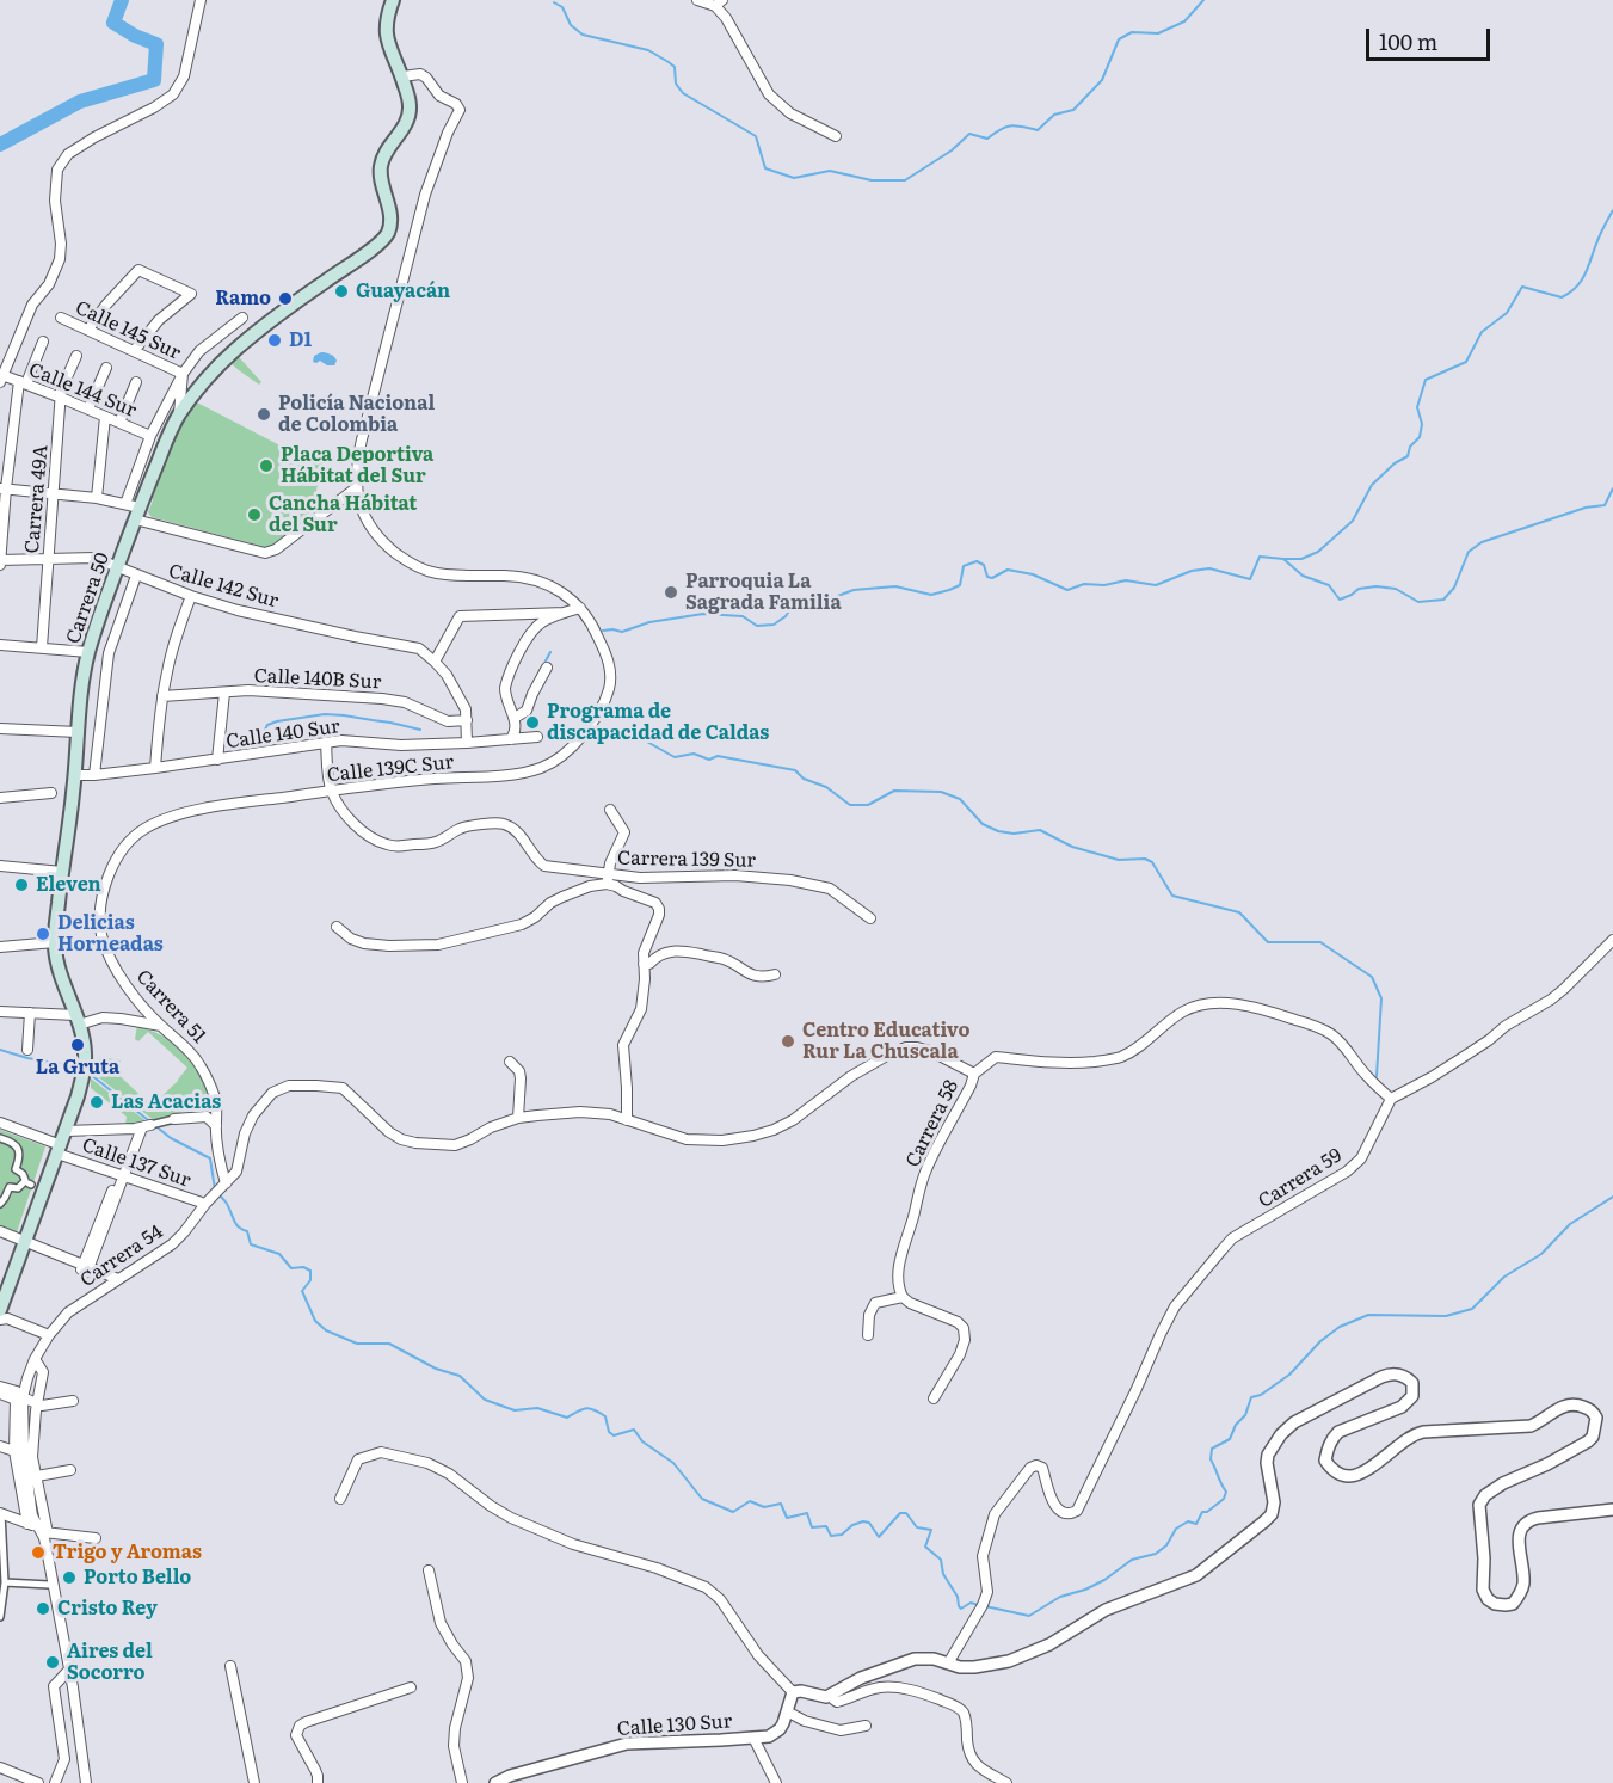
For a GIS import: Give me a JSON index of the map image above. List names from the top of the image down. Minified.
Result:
{"streets":{"main road":["Carrera 50"],"street":["Calle 145 Sur","Calle 144 Sur","Carrera 49A","Calle 142 Sur","Calle 140B Sur","Calle 140 Sur","Calle 139C Sur","Carrera 139 Sur","Carrera 51","Carrera 58","Calle 137 Sur","Carrera 59","Carrera 54","Calle 130 Sur"]},"crossings":[["Calle 144 Sur","Carrera 49A"],["Carrera 49A","Calle 142 Sur"],["Calle 142 Sur","Carrera 50"],["Carrera 50","Calle 140 Sur"],["Carrera 50","Calle 137 Sur"],["Calle 139C Sur","Carrera 139 Sur"],["Calle 139C Sur","Carrera 51"],["Carrera 51","Calle 137 Sur"],["Carrera 51","Carrera 54"],["Carrera 58","Carrera 59"],["Calle 137 Sur","Carrera 54"]],"places":["Guayacán","Ramo","D1","Policía Nacional de Colombia","Placa Deportiva Hábitat del Sur","Cancha Hábitat del Sur","Parroquia La Sagrada Familia","Programa de discapacidad de Caldas","Eleven","Delicias Horneadas","Centro Educativo Rur La Chuscala","La Gruta","Las Acacias","Trigo y Aromas","Porto Bello","Cristo Rey","Aires del Socorro"],"scale_bar":"100 m"}
